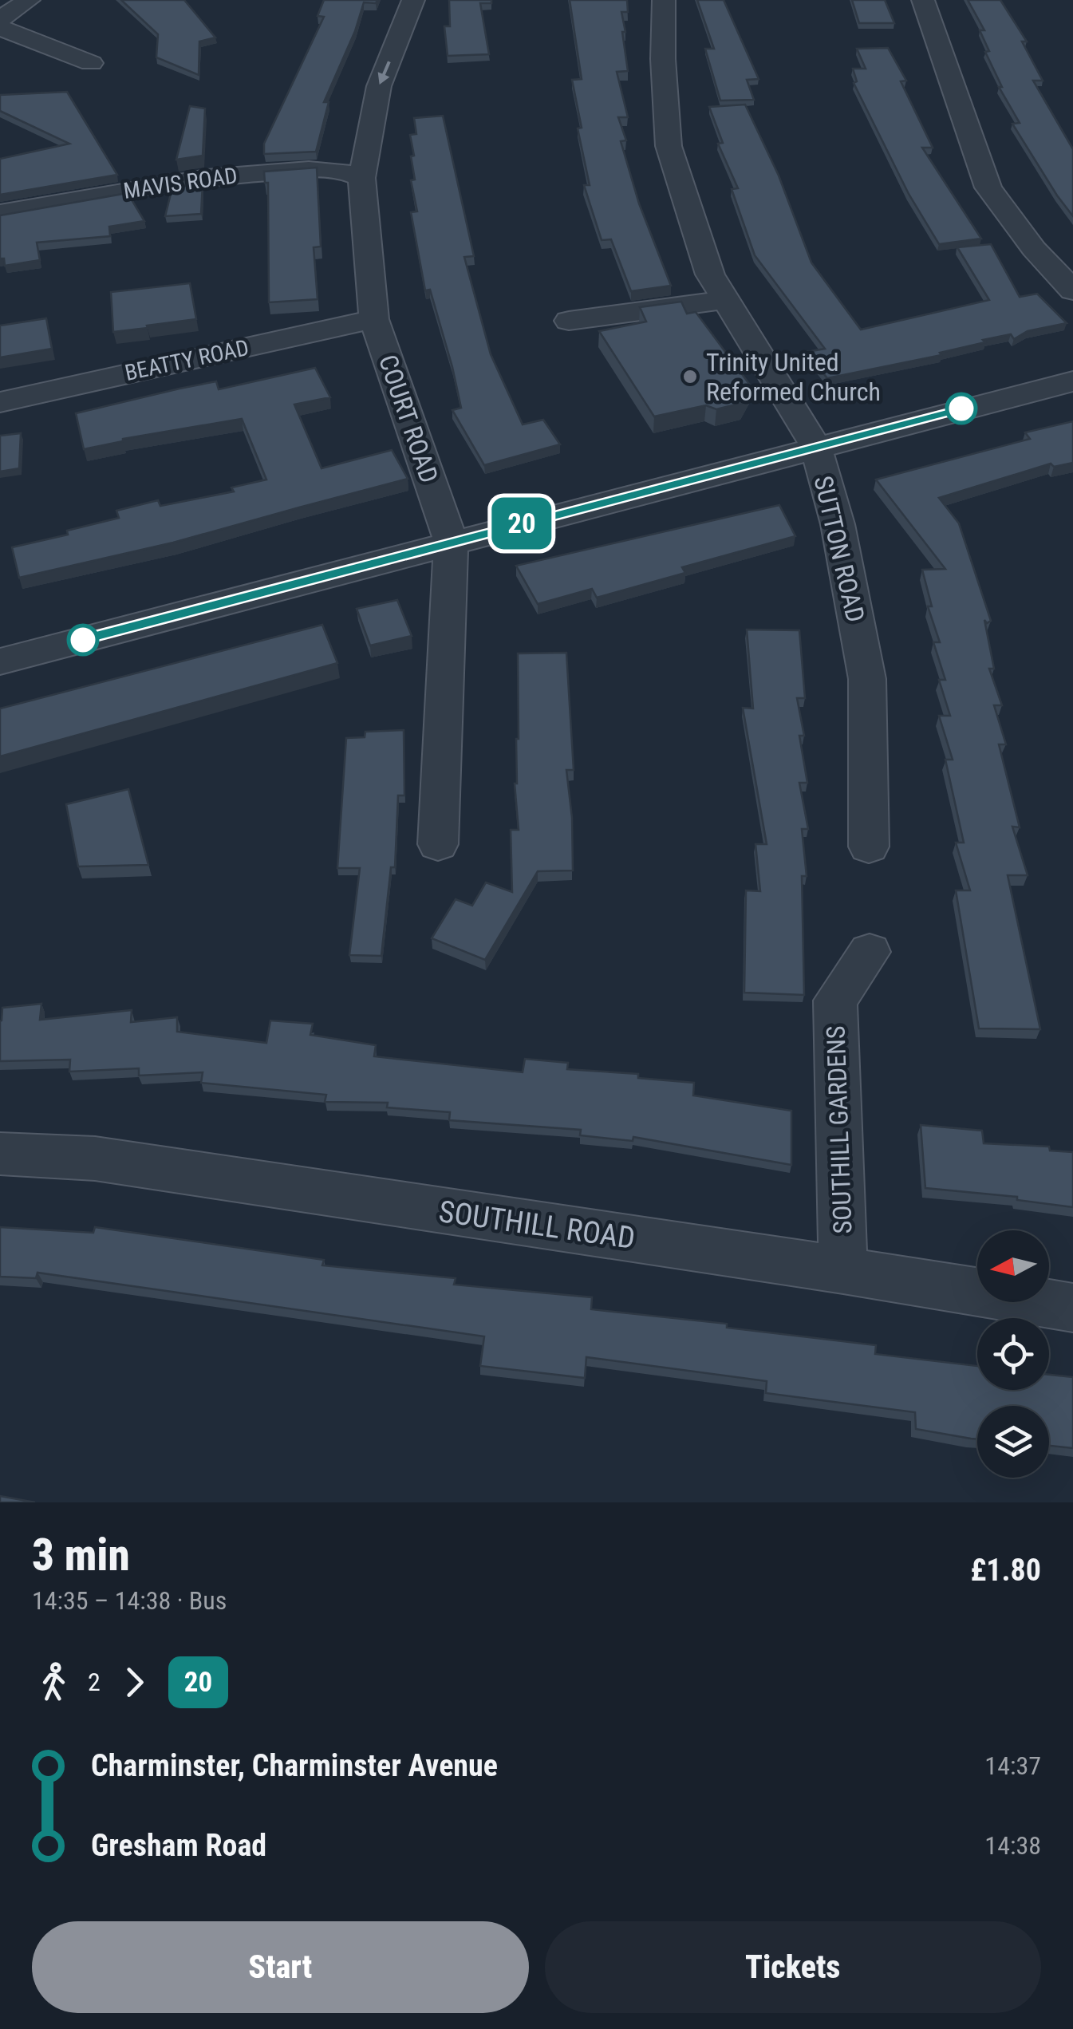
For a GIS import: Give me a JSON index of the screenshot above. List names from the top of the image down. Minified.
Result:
{"streets":{"street":["MAVIS ROAD","BEATTY ROAD","COURT ROAD","SUTTON ROAD","SOUTHILL GARDENS","SOUTHILL ROAD"]},"crossings":[["MAVIS ROAD","COURT ROAD"],["BEATTY ROAD","COURT ROAD"],["SOUTHILL GARDENS","SOUTHILL ROAD"]],"places":["Trinity United Reformed Church"],"lines":["bus line 20"],"north":"left","page":{"on_map":"20","heading":["3 min","14:35 – 14:38 · Bus","£1.80"],"legs":["2","20"],"list":[{"name":"Charminster, Charminster Avenue","value":"14:37"},{"name":"Gresham Road","value":"14:38"}],"buttons":["Start","Tickets"]}}
